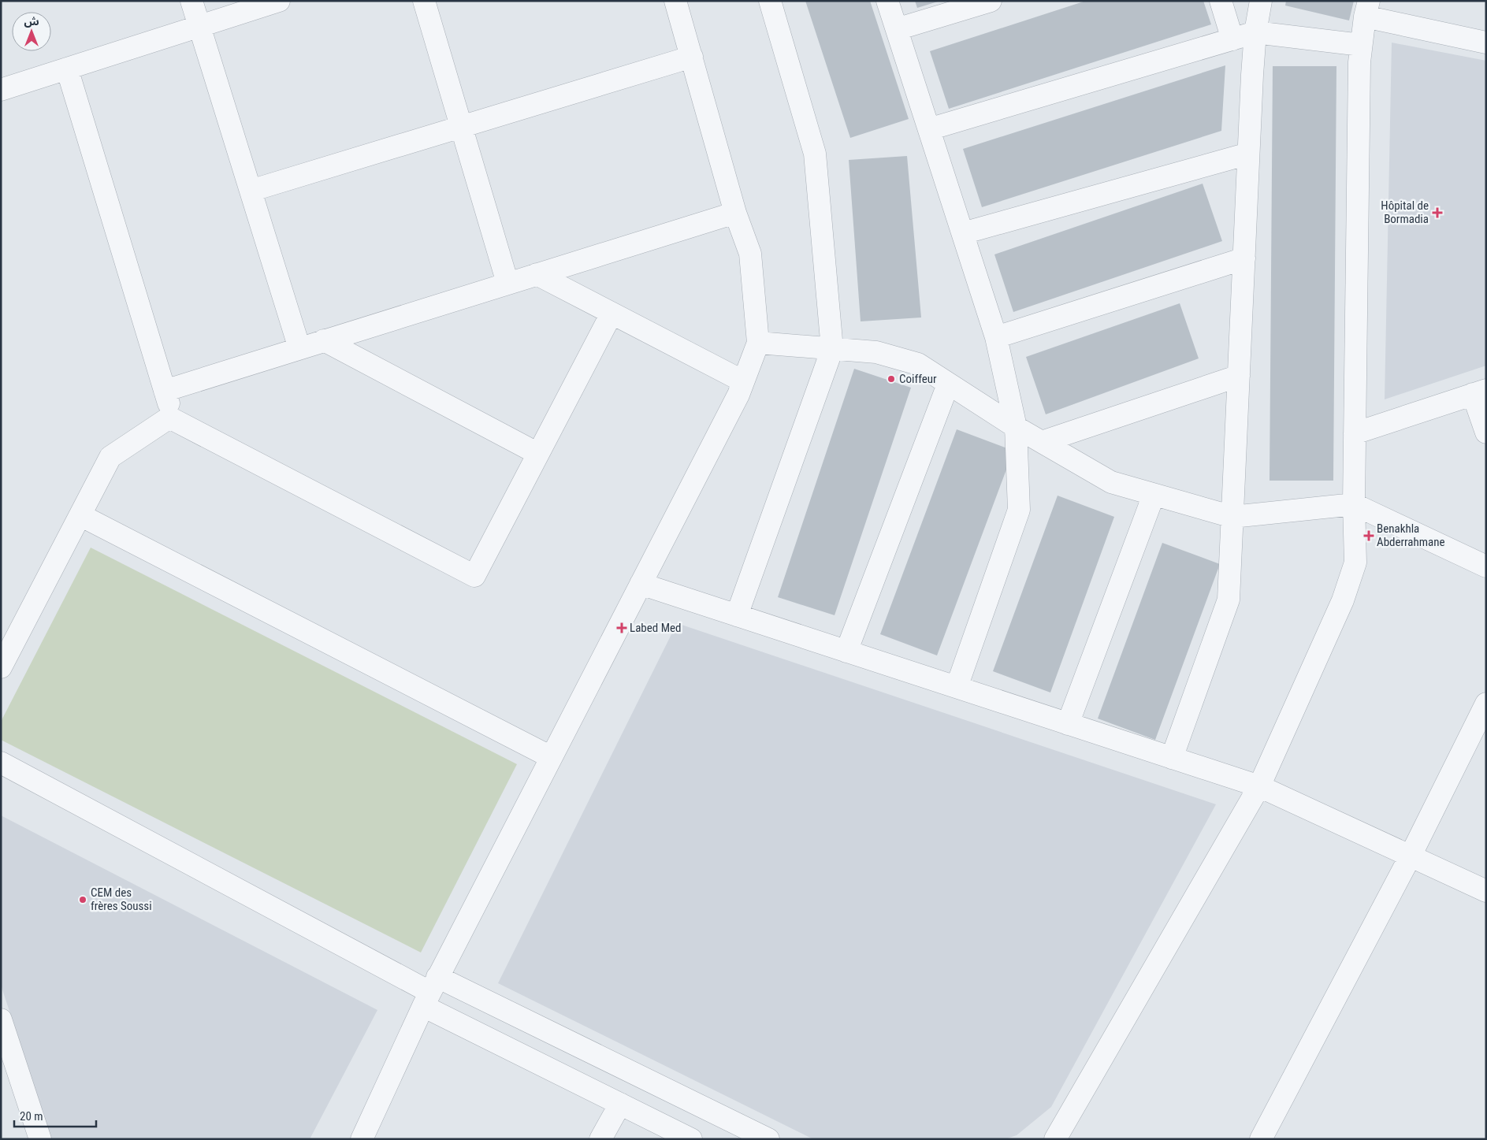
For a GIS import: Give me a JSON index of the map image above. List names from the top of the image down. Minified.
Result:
{"places":{"health":["Hôpital de Bormadia","Benakhla Abderrahmane","Labed Med"],"other":["Coiffeur","CEM des frères Soussi"]},"scale_bar":"20 m","north":"top"}
